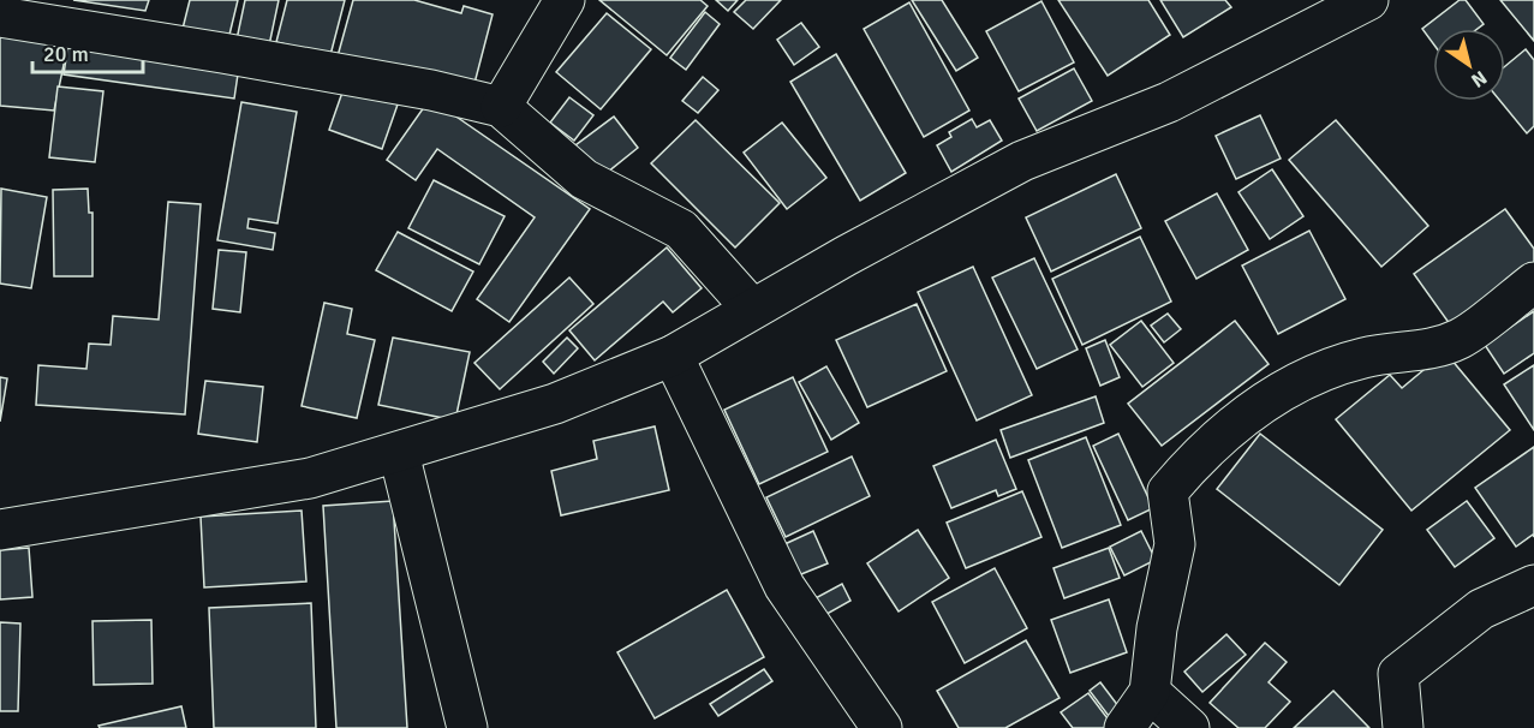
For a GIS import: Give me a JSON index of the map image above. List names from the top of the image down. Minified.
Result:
{"scale_bar":"20 m","north":"bottom right"}
